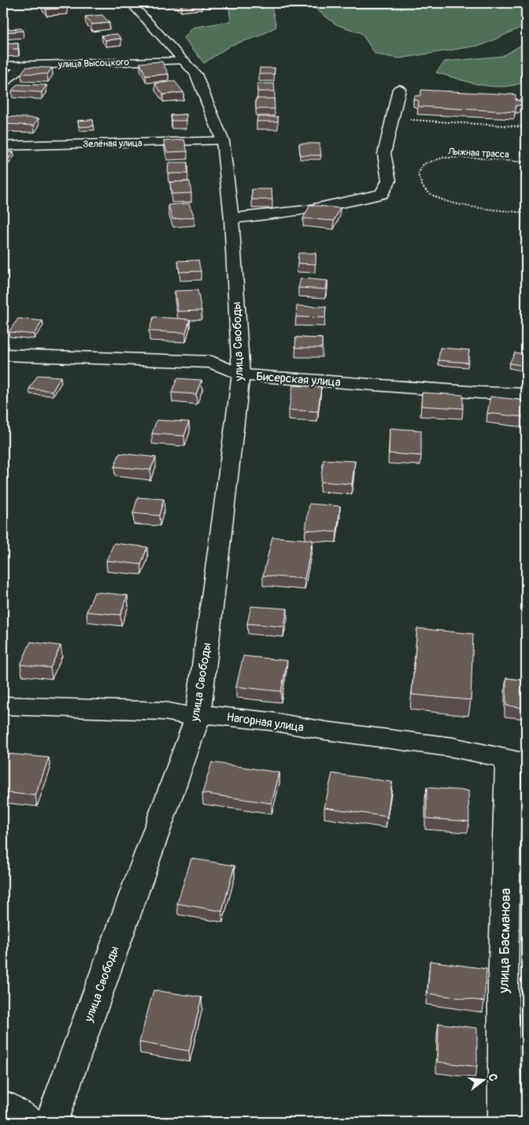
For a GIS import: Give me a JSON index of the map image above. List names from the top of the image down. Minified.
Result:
{"streets":{"street":["улица Высоцкого","Зелёная улица","улица Свободы","Бисерская улица","Нагорная улица","улица Басманова"],"path":["Лыжная трасса"]},"crossings":[["улица Высоцкого","улица Свободы"],["Зелёная улица","улица Свободы"],["улица Свободы","Бисерская улица"],["улица Свободы","Нагорная улица"],["Нагорная улица","улица Басманова"]],"north":"right"}
